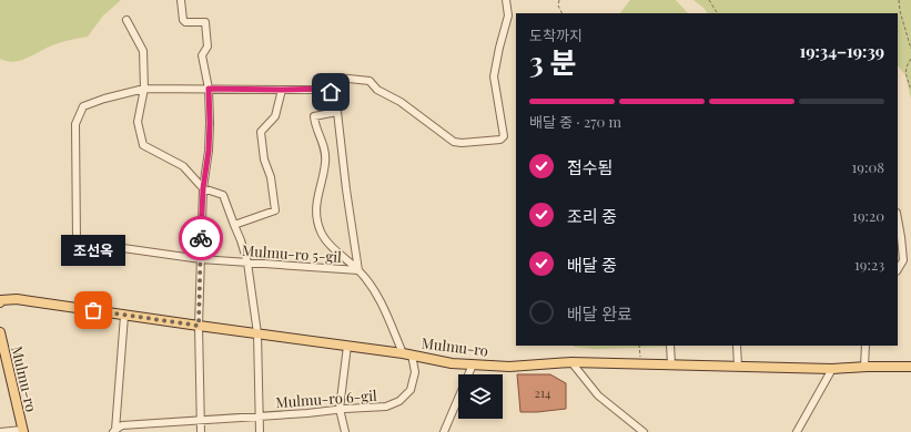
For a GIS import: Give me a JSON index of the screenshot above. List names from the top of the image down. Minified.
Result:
{"streets":{"main road":["Mulmu-ro"],"street":["Mulmu-ro 5-gil","Mulmu-ro 6-gil"]},"crossings":[["Mulmu-ro 5-gil","Mulmu-ro"],["Mulmu-ro 5-gil","Mulmu-ro 6-gil"],["Mulmu-ro","Mulmu-ro 6-gil"]],"places":["조선옥"],"house_numbers":["214"],"page":{"heading":["3 분","도착까지","19:34–19:39"],"bar":"배달 중 · 270 m","list":[["접수됨","19:08"],["조리 중","19:20"],["배달 중","19:23"],"배달 완료"],"bubble":"조선옥"}}
